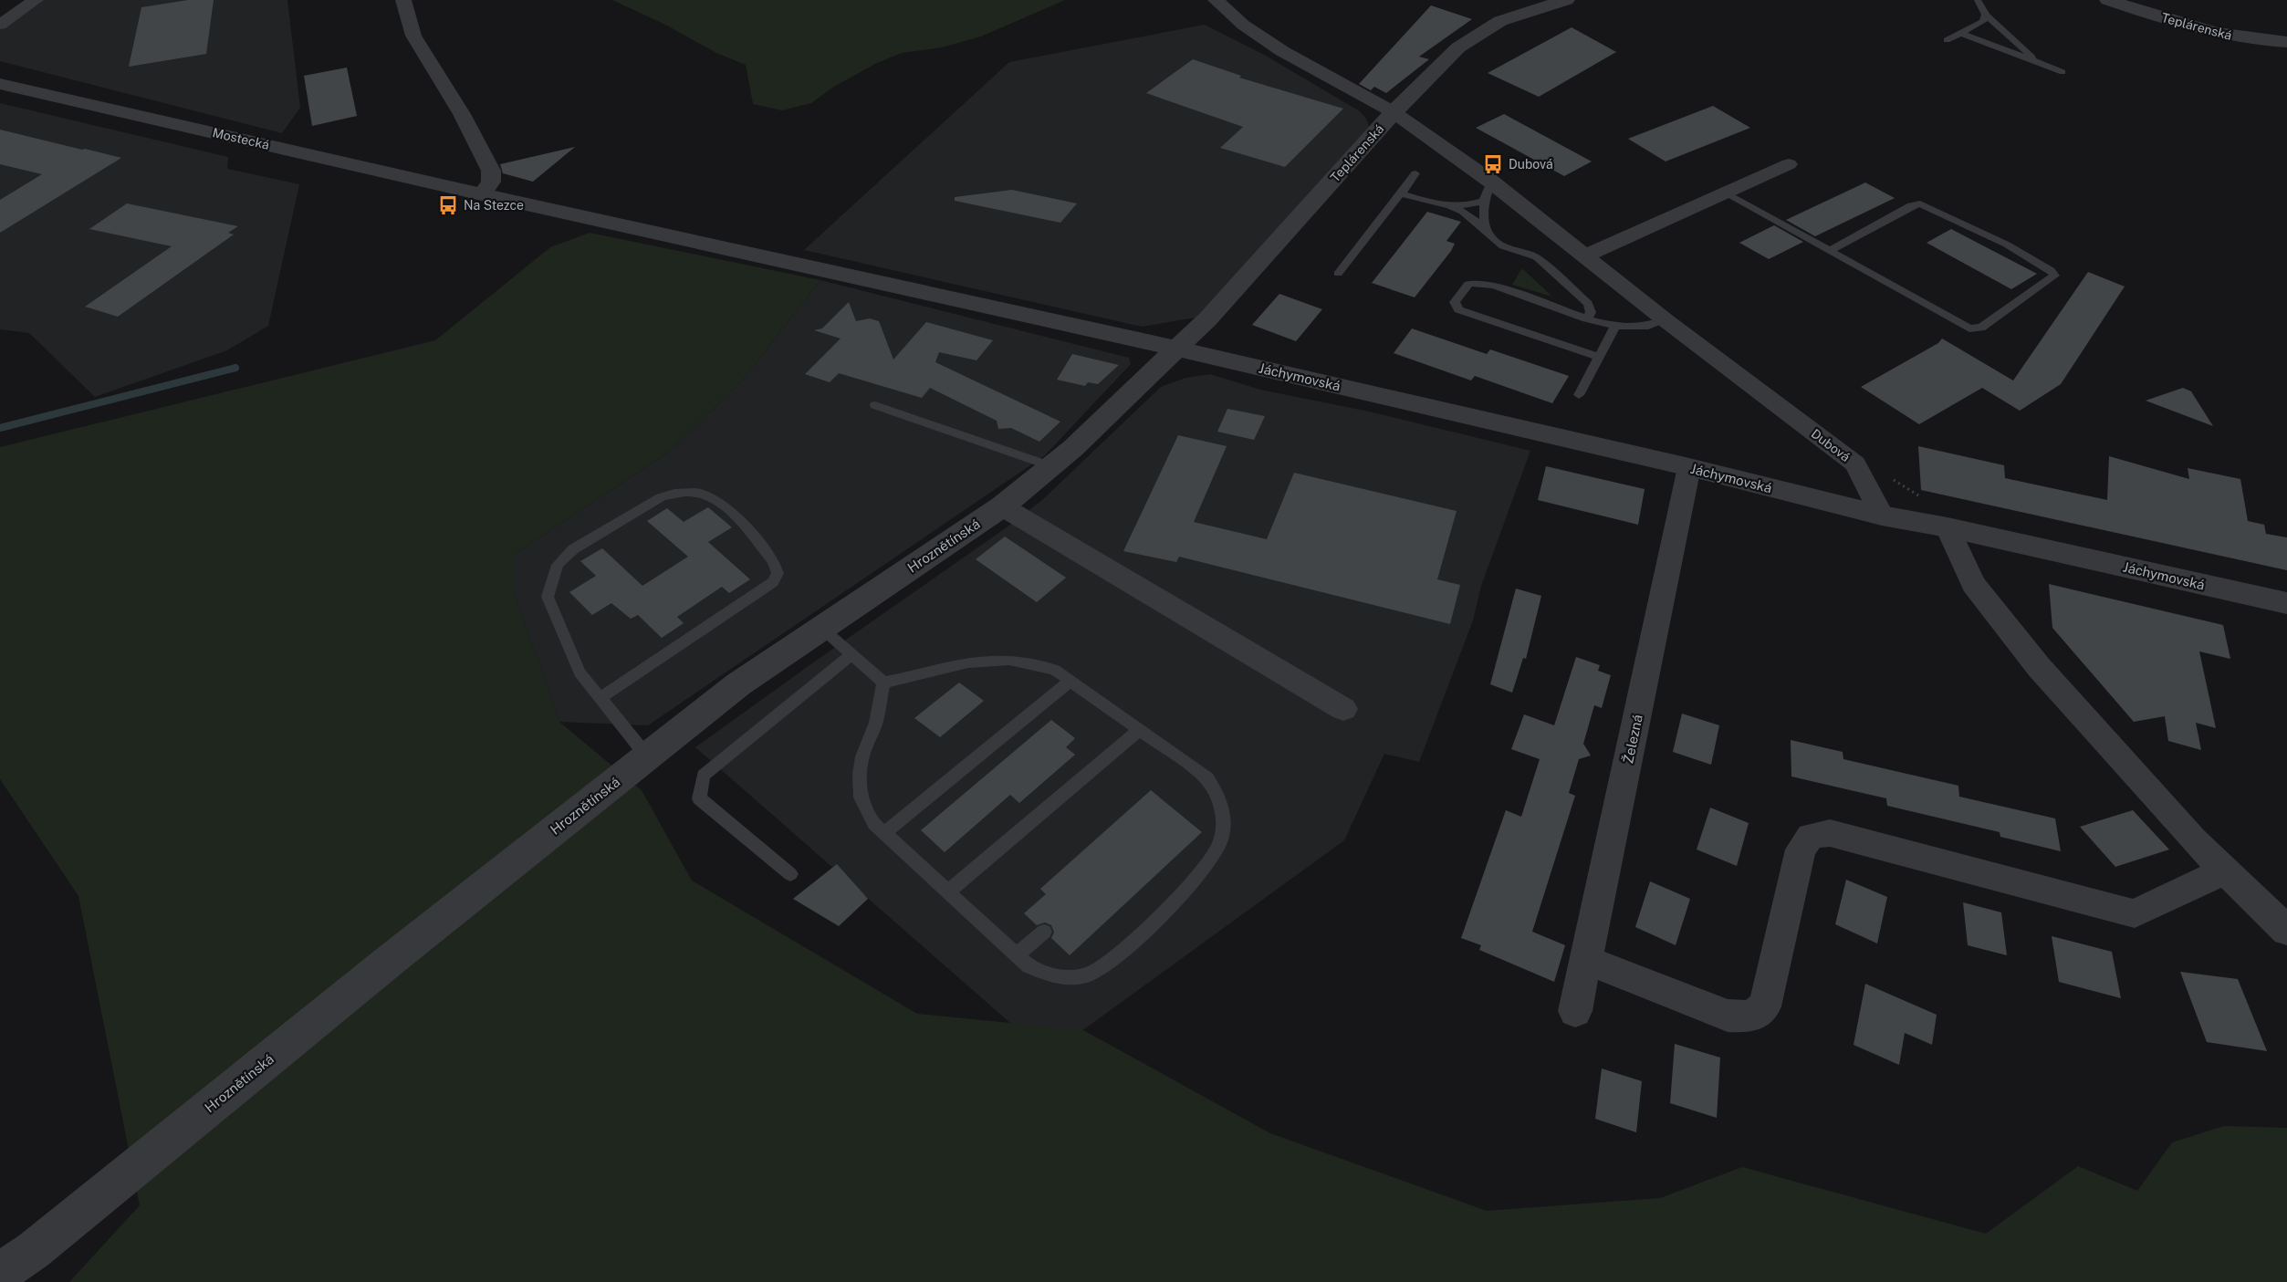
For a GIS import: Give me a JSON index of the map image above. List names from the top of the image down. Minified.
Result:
{"streets":{"street":["Teplárenská","Mostecká","Jáchymovská","Dubová","Hroznětínská","Železná"]},"crossings":[["Teplárenská","Mostecká"],["Teplárenská","Jáchymovská"],["Teplárenská","Dubová"],["Teplárenská","Hroznětínská"],["Mostecká","Jáchymovská"],["Mostecká","Hroznětínská"],["Jáchymovská","Dubová"],["Jáchymovská","Hroznětínská"],["Jáchymovská","Železná"]],"places":{"bus stop":["Dubová","Na Stezce"]}}
